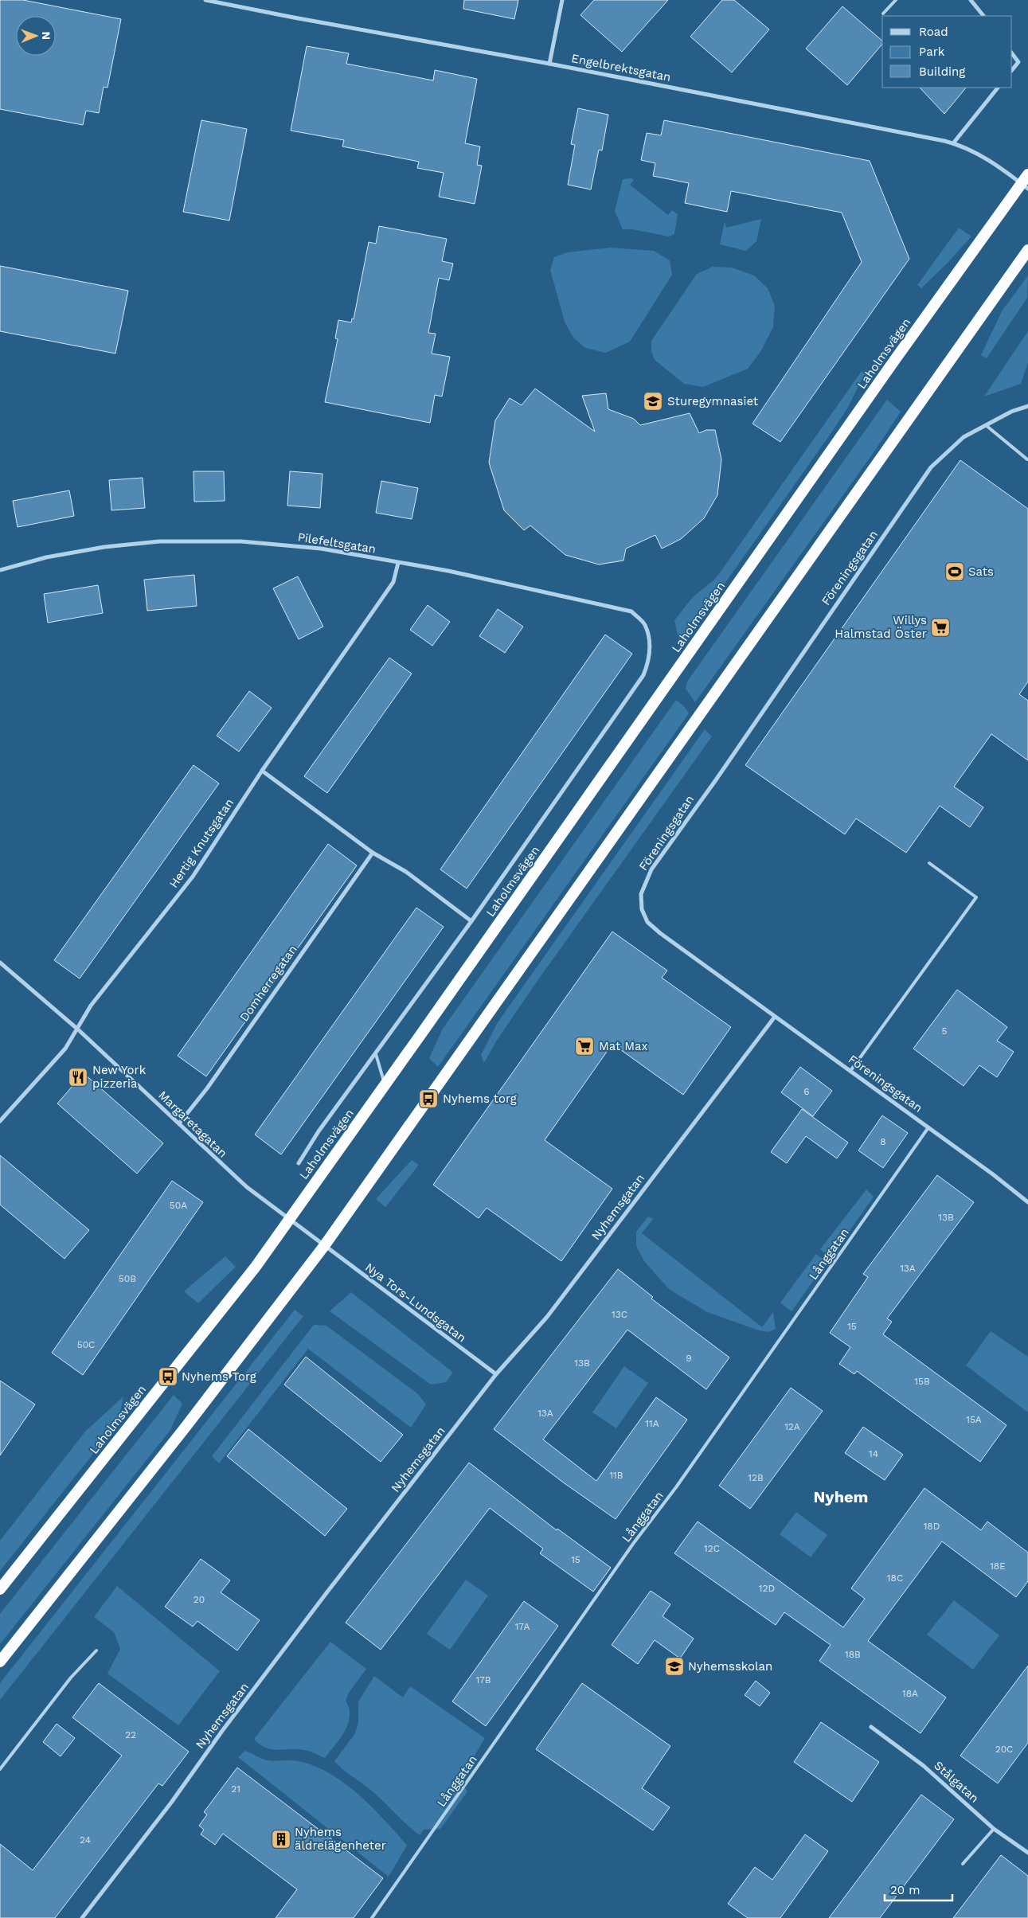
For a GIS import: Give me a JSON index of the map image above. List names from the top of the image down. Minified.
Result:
{"streets":{"highway":["Laholmsvägen"],"street":["Engelbrektsgatan","Pilefeltsgatan","Föreningsgatan","Hertig Knutsgatan","Domherregatan","Margaretagatan","Nyhemsgatan","Nya Tors-Lundsgatan","Stålgatan"],"lane":["Långgatan"]},"crossings":[["Engelbrektsgatan","Laholmsvägen"],["Laholmsvägen","Pilefeltsgatan"],["Laholmsvägen","Margaretagatan"],["Pilefeltsgatan","Hertig Knutsgatan"],["Föreningsgatan","Nyhemsgatan"],["Föreningsgatan","Långgatan"],["Hertig Knutsgatan","Margaretagatan"],["Domherregatan","Margaretagatan"],["Margaretagatan","Nya Tors-Lundsgatan"],["Nyhemsgatan","Nya Tors-Lundsgatan"]],"districts":["Nyhem"],"places":{"school or university":["Sturegymnasiet","Nyhemsskolan"],"sports":["Sats"],"supermarket":["Willys Halmstad Öster","Mat Max"],"restaurant":["New York pizzeria"],"bus stop":["Nyhems torg","Nyhems Torg"],"building":["Nyhems äldrelägenheter"]},"house_numbers":["5","6","8","50A","13B","13A","50B","13C","15","50C","9","13B","15B","13A","15A","11A","12A","14","11B","12B","18D","12C","15","18E","18C","12D","20","17A","18B","17B","18A","22","20C","21","24"],"legend":["Road","Park","Building"],"scale_bar":"20 m","north":"right"}
